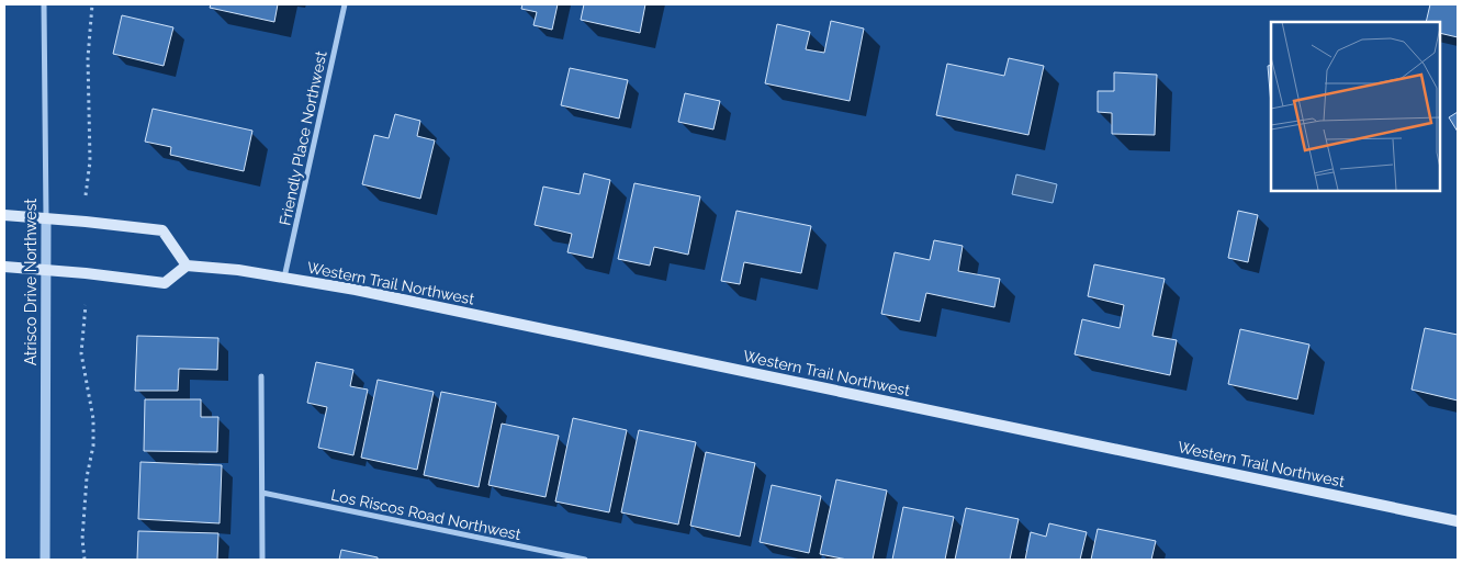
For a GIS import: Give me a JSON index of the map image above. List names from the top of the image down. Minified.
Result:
{"streets":{"main road":["Western Trail Northwest"],"street":["Friendly Place Northwest","Atrisco Drive Northwest","Los Riscos Road Northwest"]},"crossings":[["Friendly Place Northwest","Western Trail Northwest"]]}
